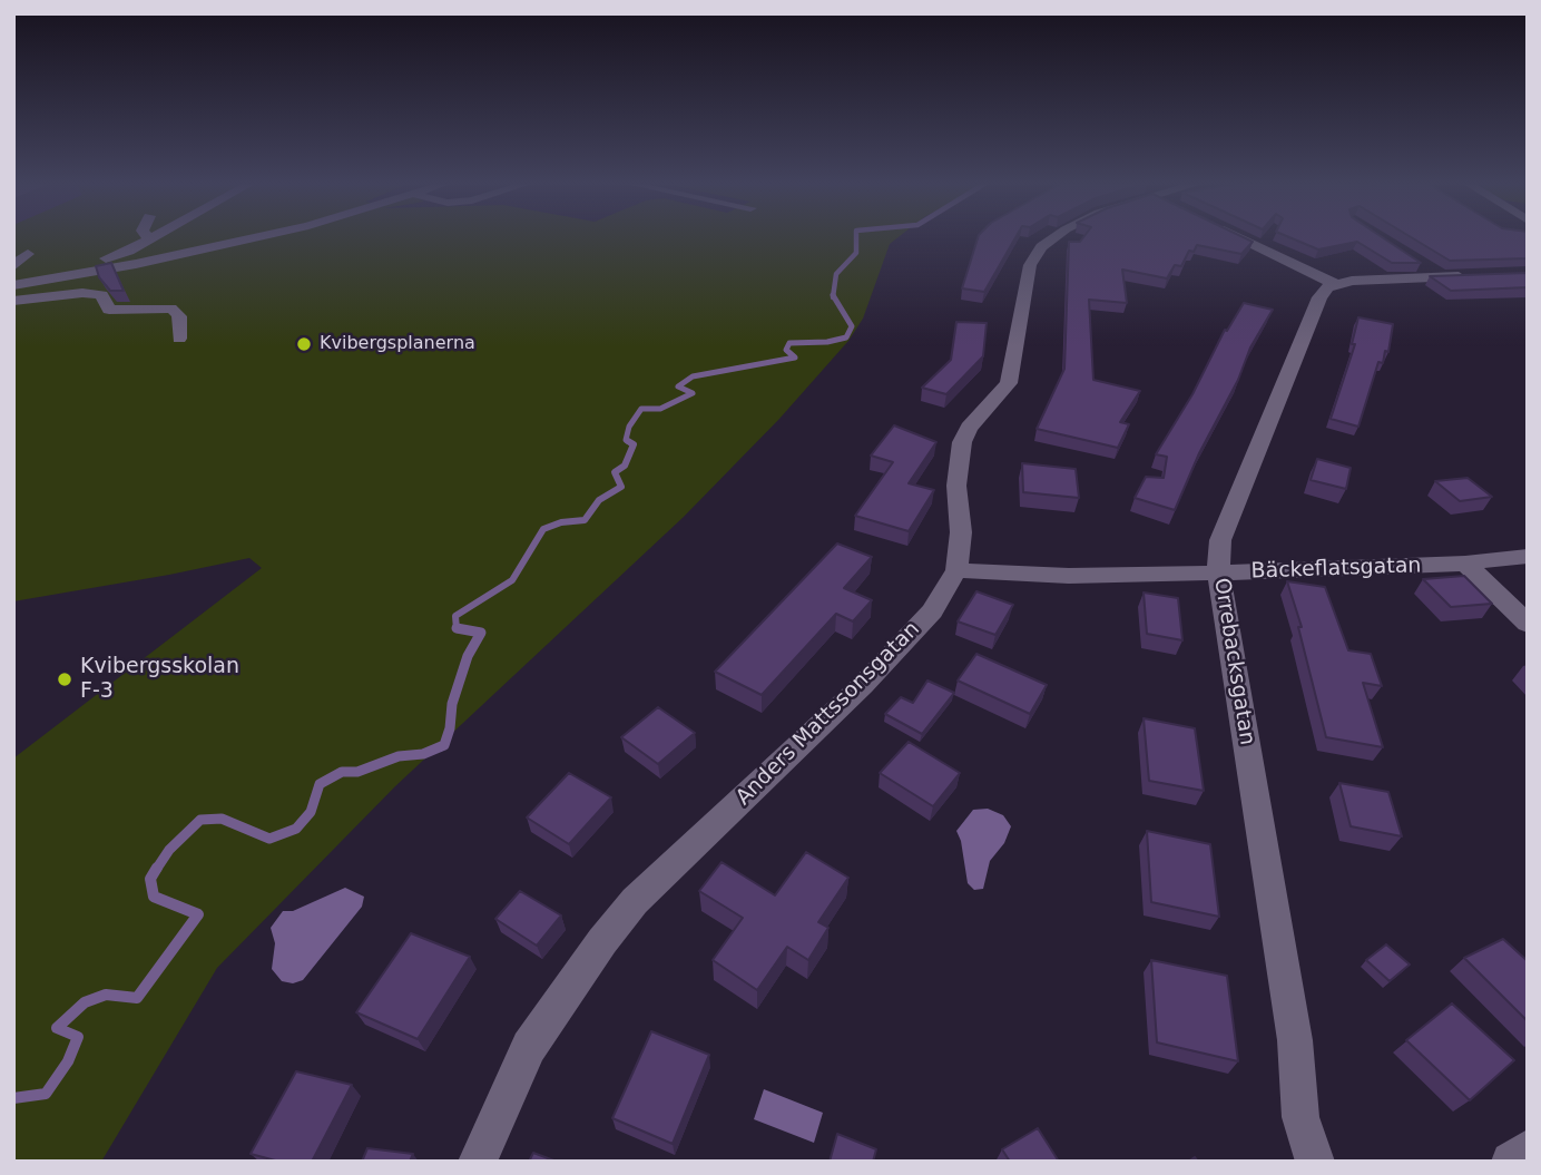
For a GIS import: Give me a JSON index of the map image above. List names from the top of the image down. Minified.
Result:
{"streets":{"street":["Bäckeflatsgatan","Orrebacksgatan","Anders Mattssonsgatan"]},"crossings":[["Bäckeflatsgatan","Orrebacksgatan"],["Bäckeflatsgatan","Anders Mattssonsgatan"]],"places":["Kvibergsplanerna","Kvibergsskolan F-3"]}
